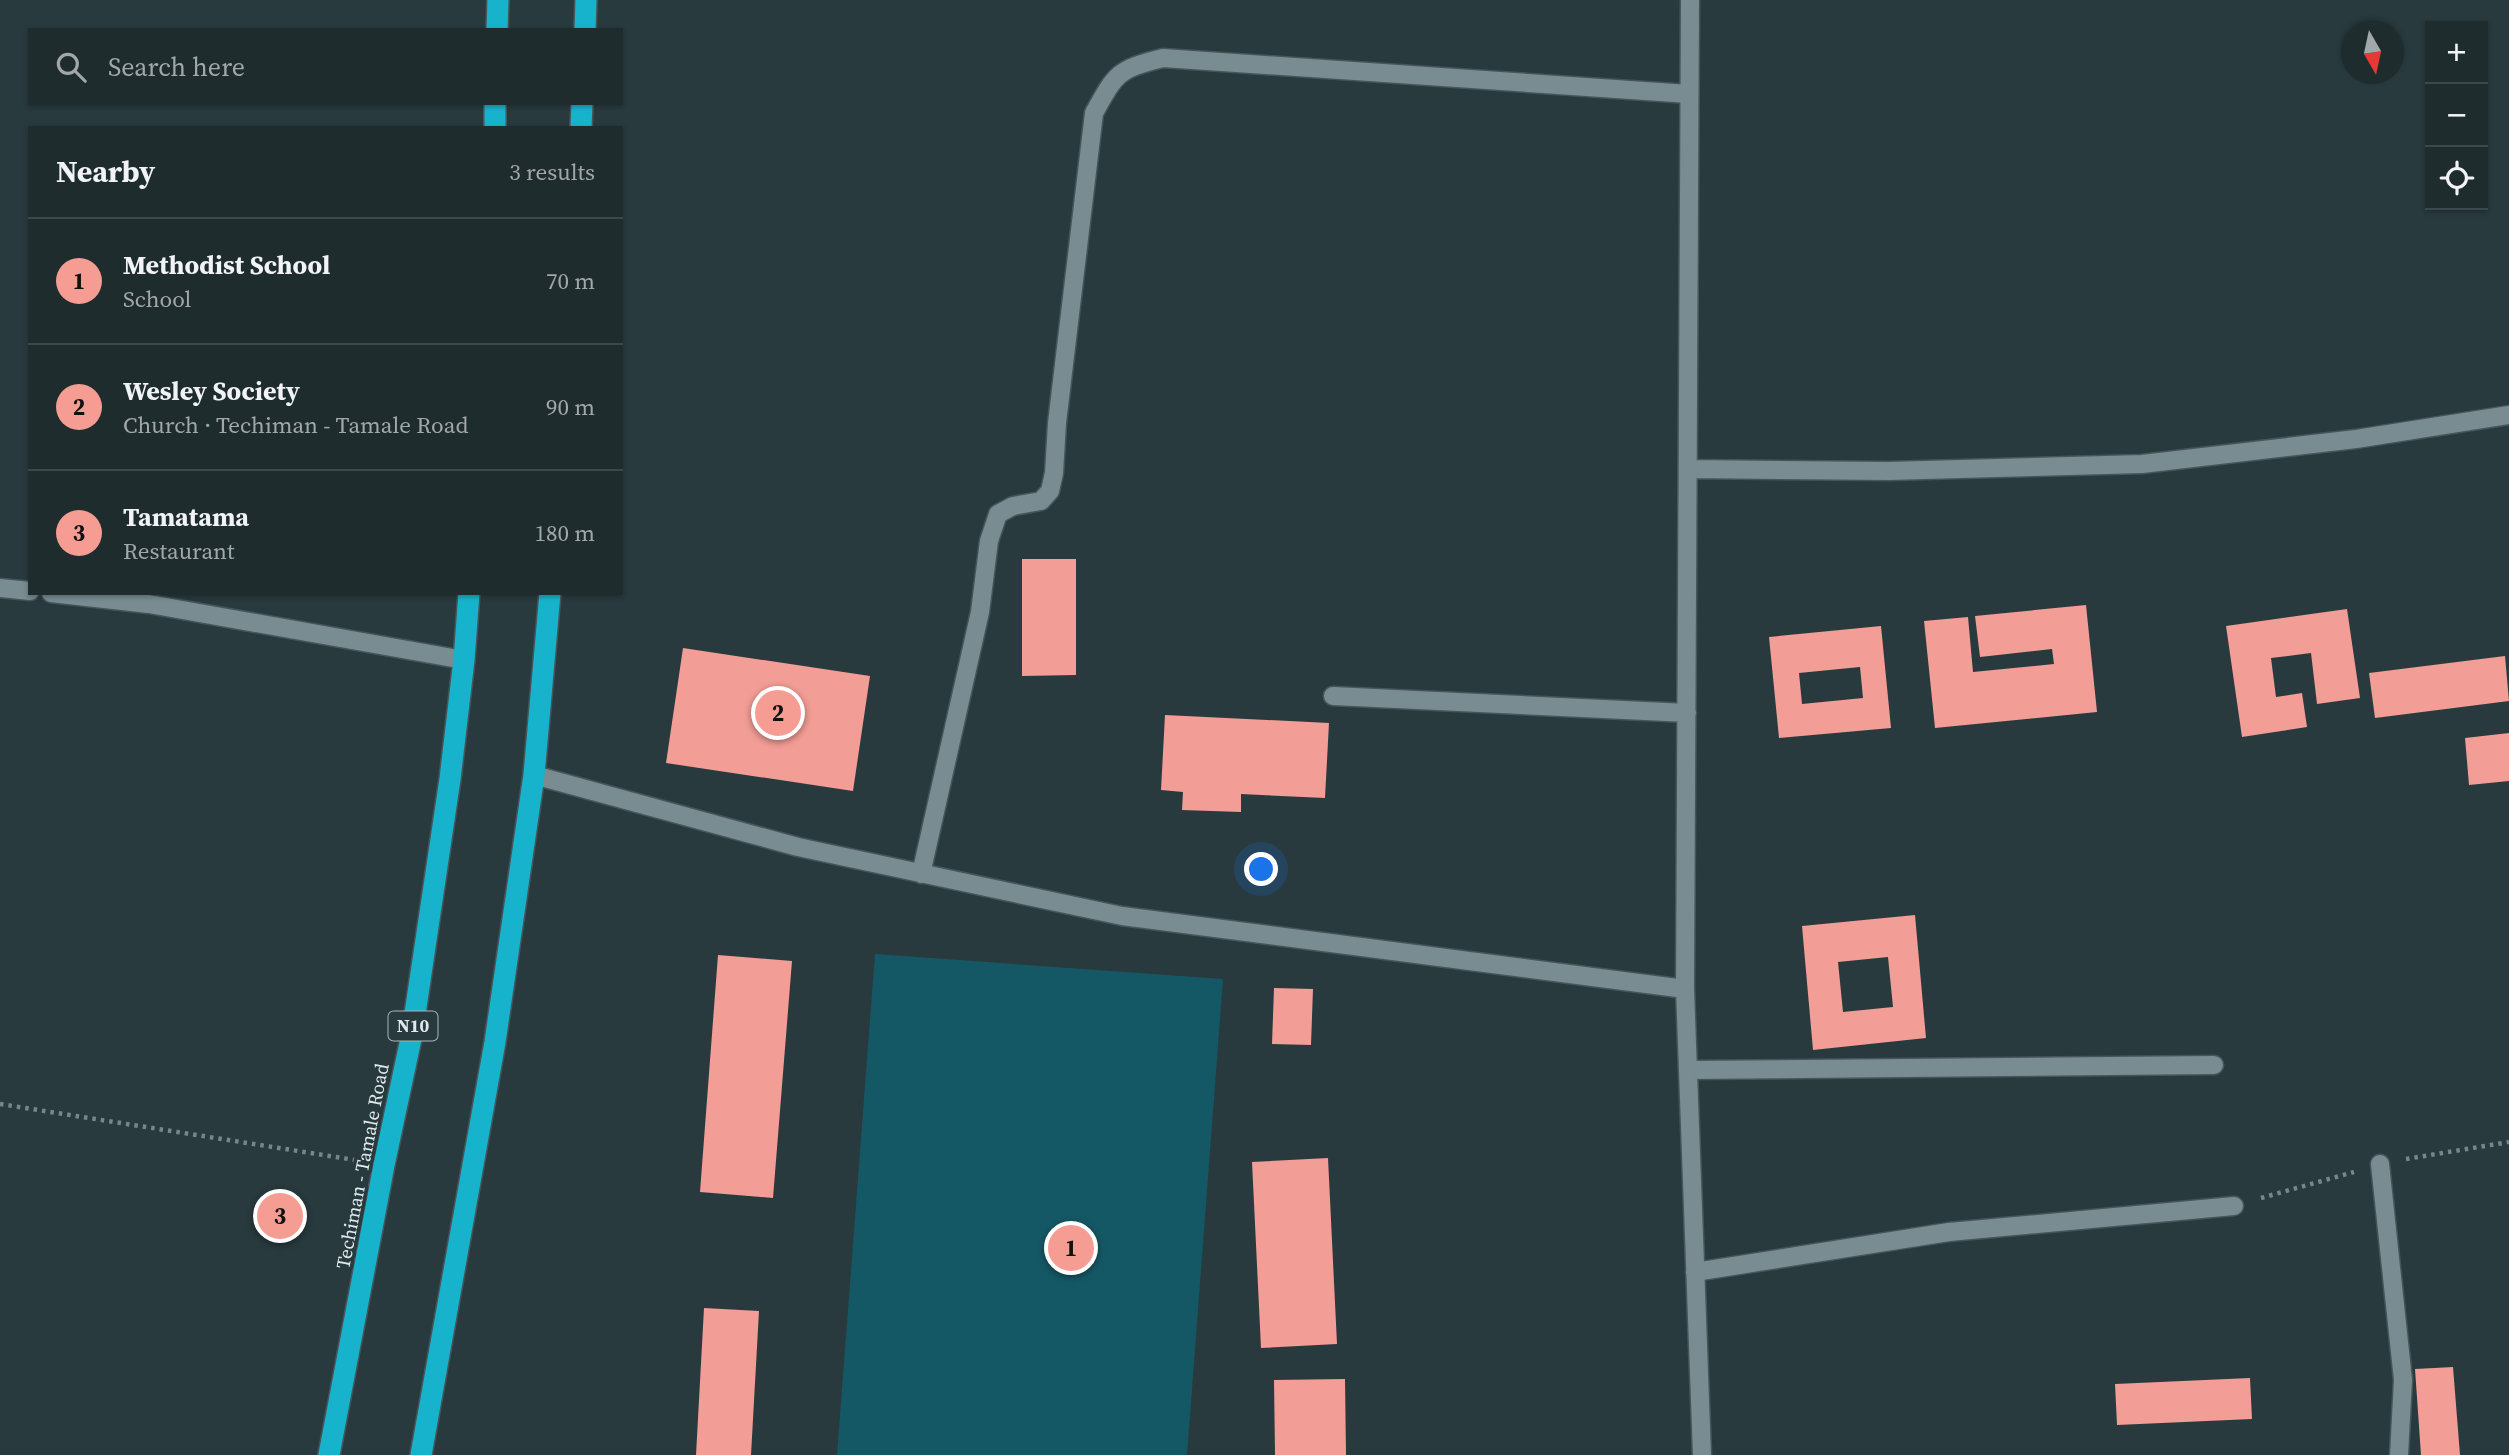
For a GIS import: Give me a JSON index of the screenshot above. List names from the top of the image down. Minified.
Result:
{"streets":{"highway":["N10","Techiman - Tamale Road"]},"north":"bottom","page":{"map_buttons":["+","−"],"search":"Search here","heading":["Nearby","3 results"],"list":[{"mark":"1","name":"Methodist School","note":"School","value":"70 m"},{"mark":"2","name":"Wesley Society","note":"Church · Techiman - Tamale Road","value":"90 m"},{"mark":"3","name":"Tamatama","note":"Restaurant","value":"180 m"}],"pins":["2","3","1"]}}
